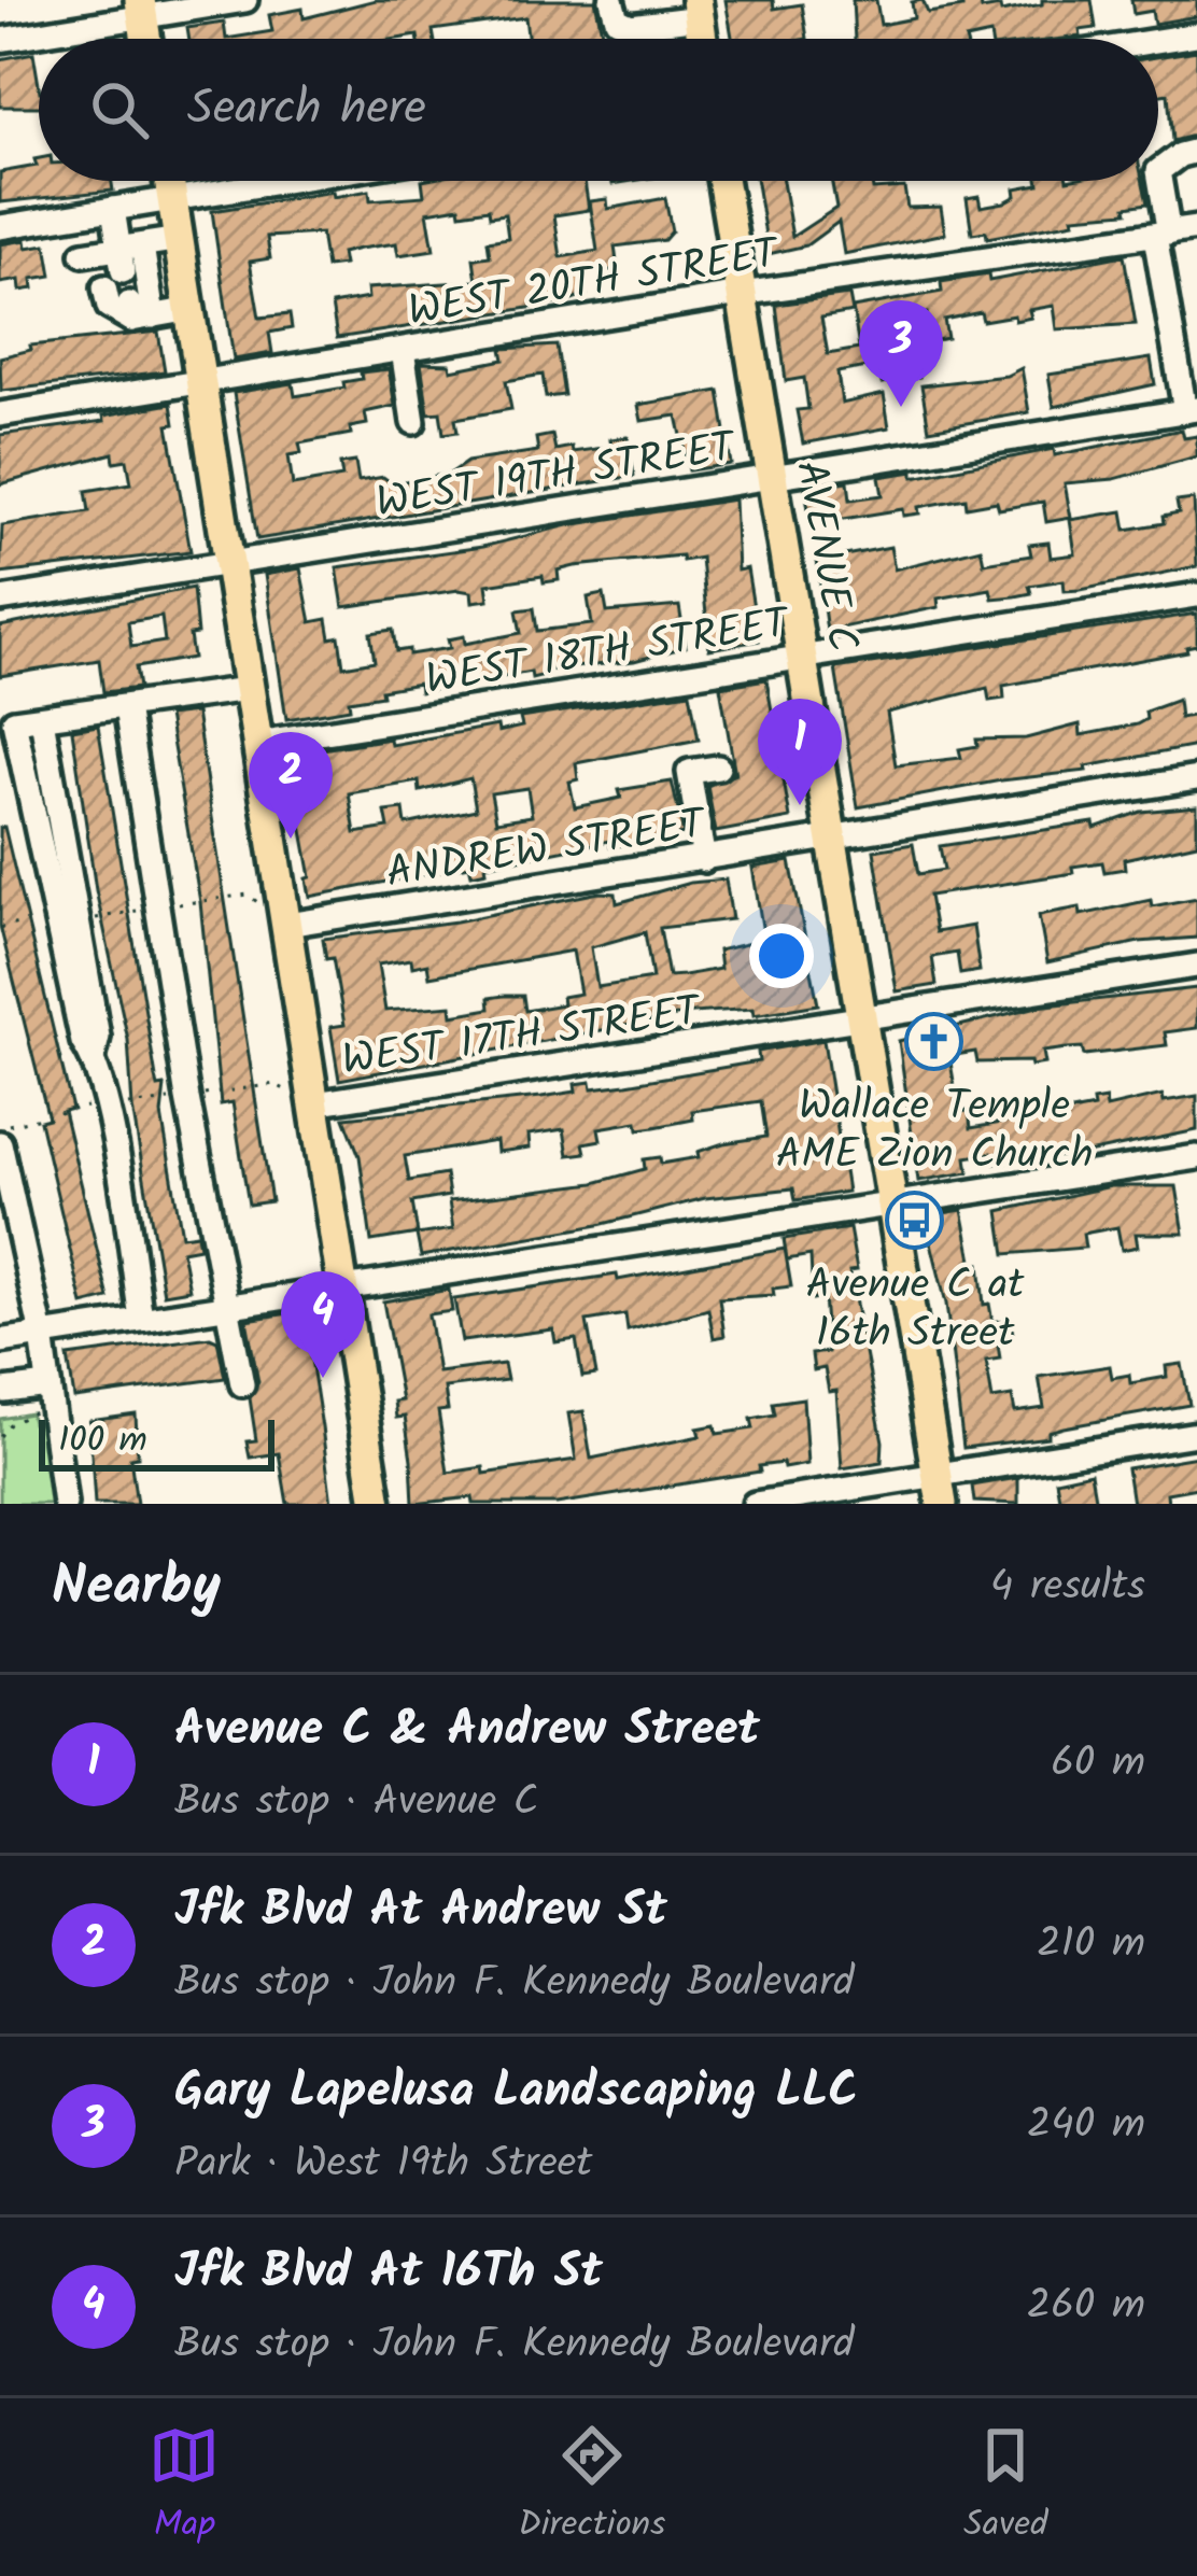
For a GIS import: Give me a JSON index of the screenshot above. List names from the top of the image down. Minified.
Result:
{"streets":{"main road":["AVENUE C"],"street":["WEST 20TH STREET","WEST 19TH STREET","WEST 18TH STREET","ANDREW STREET","WEST 17TH STREET"]},"crossings":[["WEST 20TH STREET","AVENUE C"],["WEST 19TH STREET","AVENUE C"],["AVENUE C","WEST 18TH STREET"],["AVENUE C","ANDREW STREET"],["AVENUE C","WEST 17TH STREET"]],"places":{"church":["Wallace Temple AME Zion Church"],"bus stop":["Avenue C at 16th Street"]},"scale_bar":"100 m","page":{"search":"Search here","pins":["3","1","2","4"],"scale":"100 m","heading":["Nearby","4 results"],"list":[{"mark":"1","name":"Avenue C & Andrew Street","note":"Bus stop · Avenue C","value":"60 m"},{"mark":"2","name":"Jfk Blvd At Andrew St","note":"Bus stop · John F. Kennedy Boulevard","value":"210 m"},{"mark":"3","name":"Gary Lapelusa Landscaping LLC","note":"Park · West 19th Street","value":"240 m"},{"mark":"4","name":"Jfk Blvd At 16Th St","note":"Bus stop · John F. Kennedy Boulevard","value":"260 m"}],"nav":["Map","Directions","Saved"]}}
